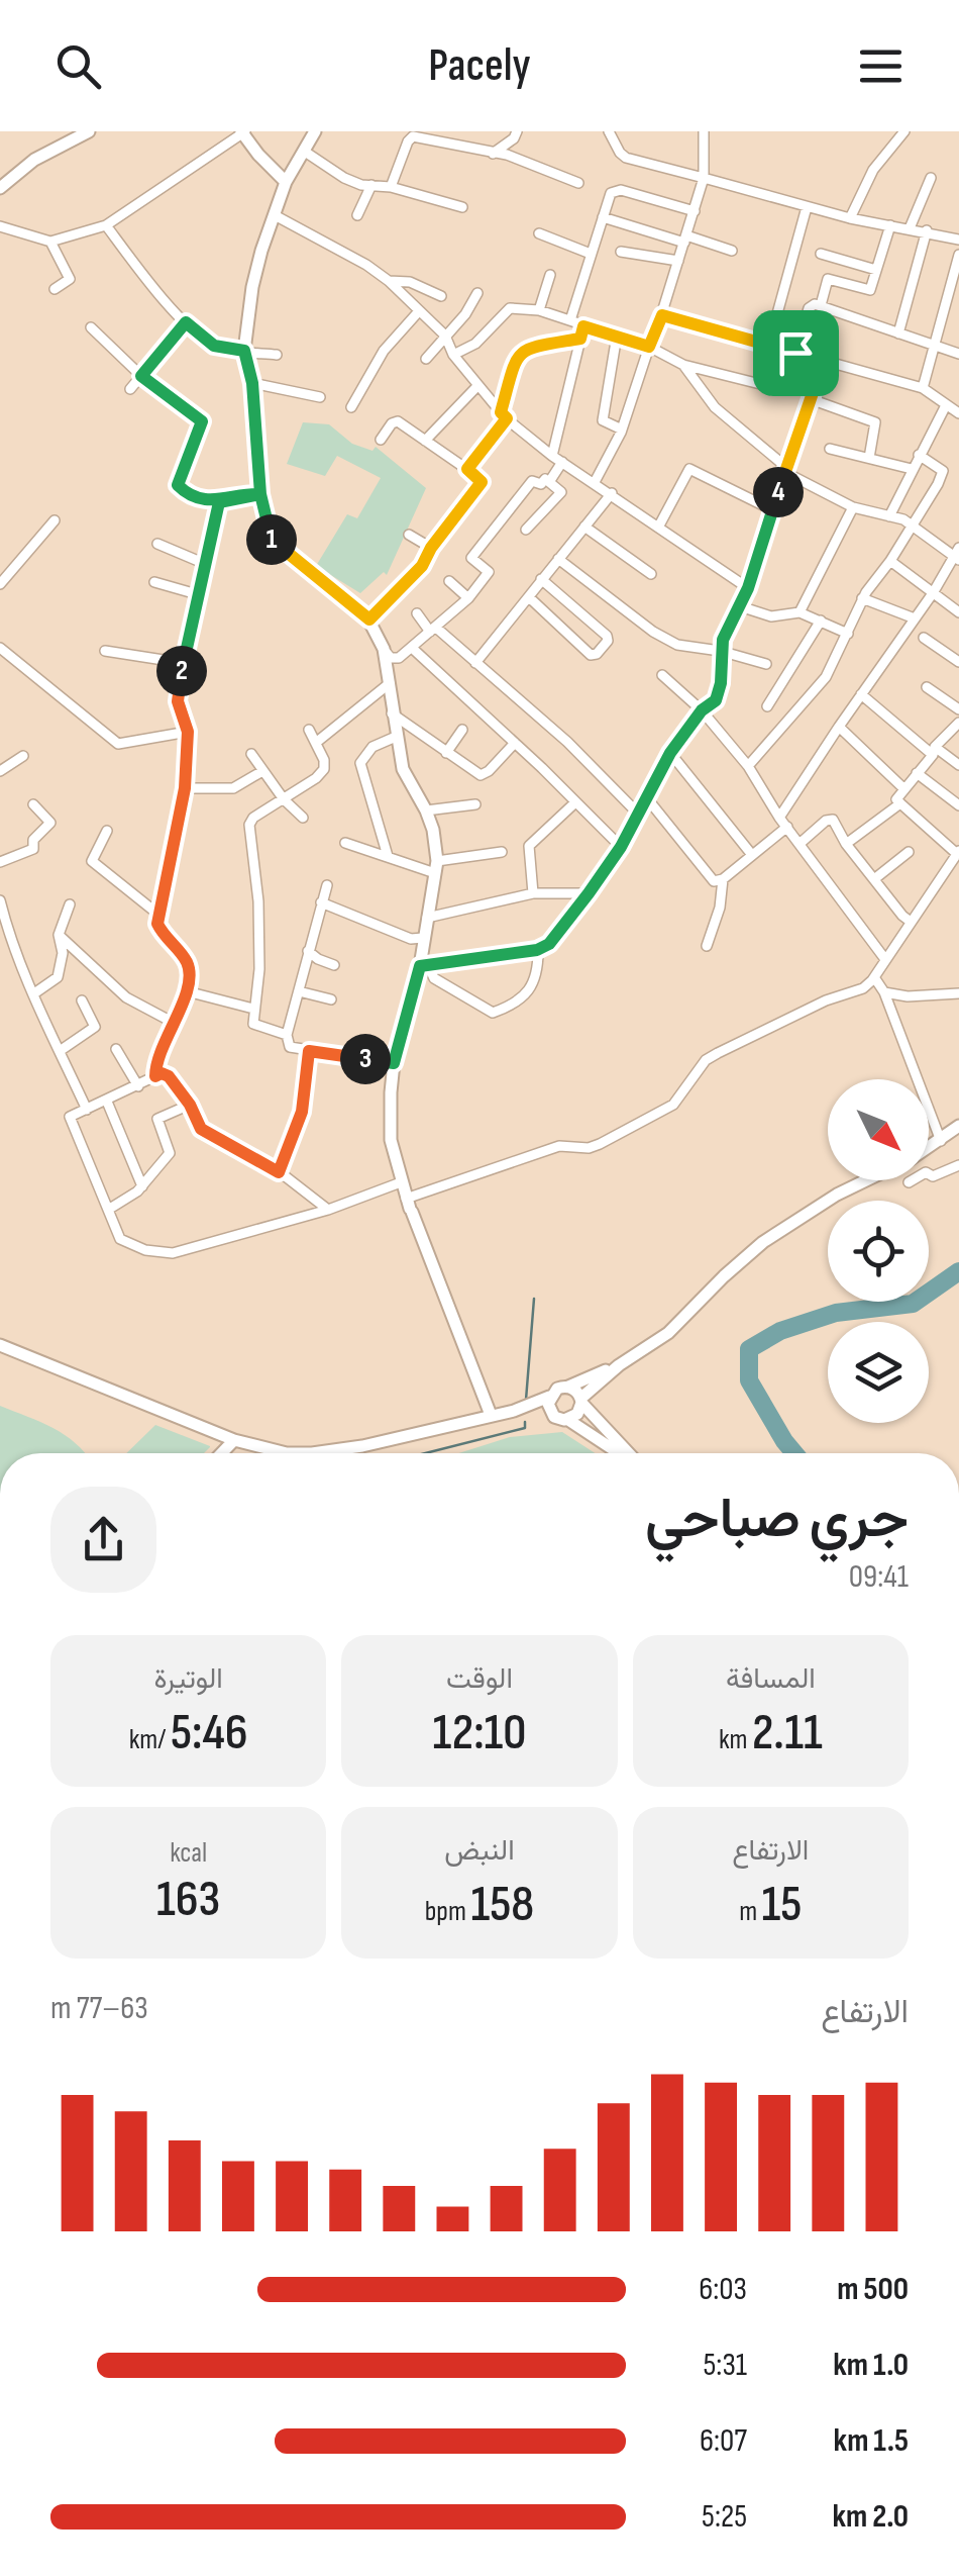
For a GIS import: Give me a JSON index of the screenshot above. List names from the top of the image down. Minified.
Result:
{"north":"bottom right","page":{"header":"Pacely","pins":["4","1","2","3"],"heading":["جري صباحي","09:41"],"stats":[["المسافة","2.11 km"],["الوقت","12:10"],["الوتيرة","5:46 /km"],["الارتفاع","15 m"],["النبض","158 bpm"],["kcal","163"]],"chart":["الارتفاع","63–77 m"],"list":[{"name":"500 m","note":"6:03"},{"name":"1.0 km","note":"5:31"},{"name":"1.5 km","note":"6:07"},{"name":"2.0 km","note":"5:25"}]}}
